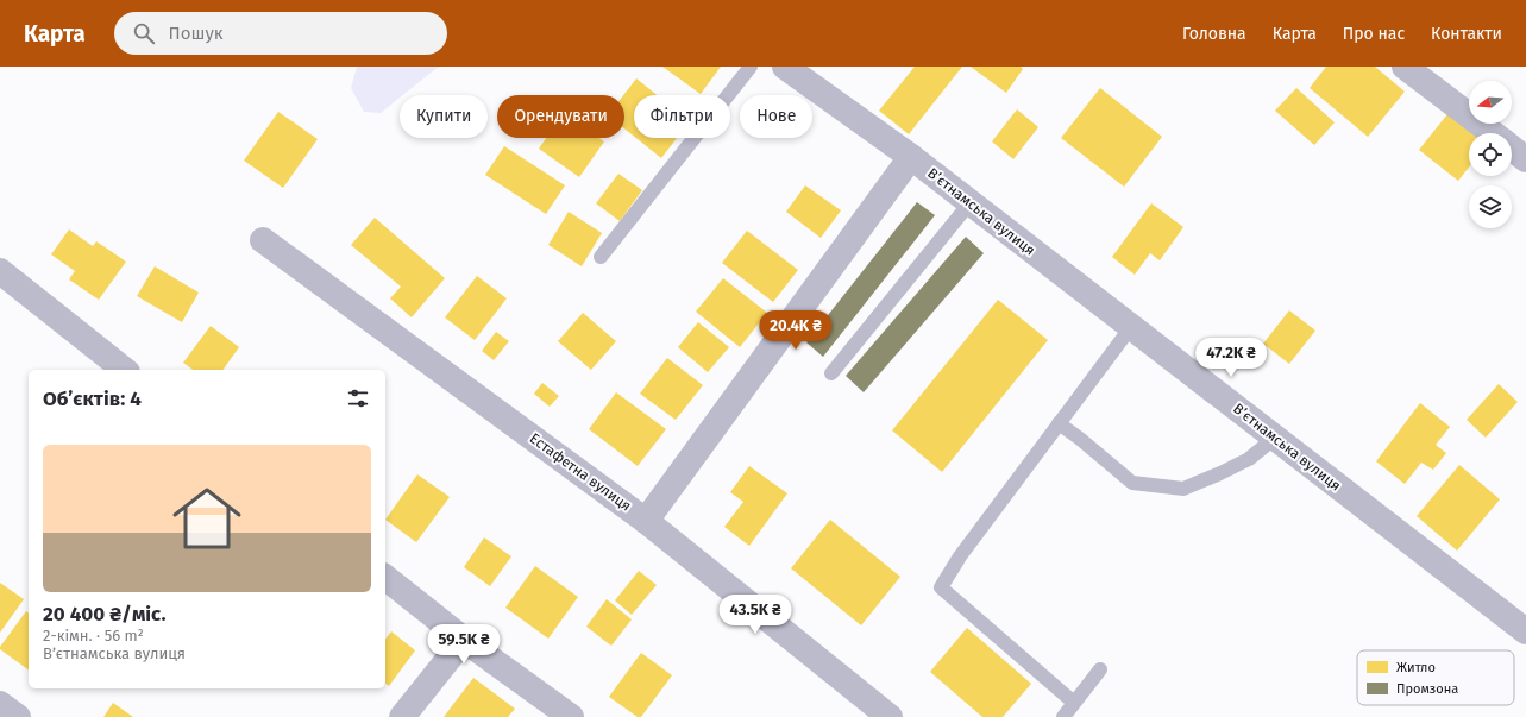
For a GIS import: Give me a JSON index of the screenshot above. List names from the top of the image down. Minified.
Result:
{"streets":{"street":["Вʼєтнамська вулиця","Естафетна вулиця"]},"legend":["Житло","Промзона"],"north":"left","page":{"header":"Карта","search":"Пошук","nav":["Головна","Карта","Про нас","Контакти"],"chip":["Купити","Орендувати","Фільтри","Нове"],"price":["20.4K ₴","47.2K ₴","43.5K ₴","59.5K ₴"],"heading":"Об’єктів: 4","list":[{"name":"20 400 ₴/міс.","note":"2-кімн. · 56 m² · Вʼєтнамська вулиця"}]}}
